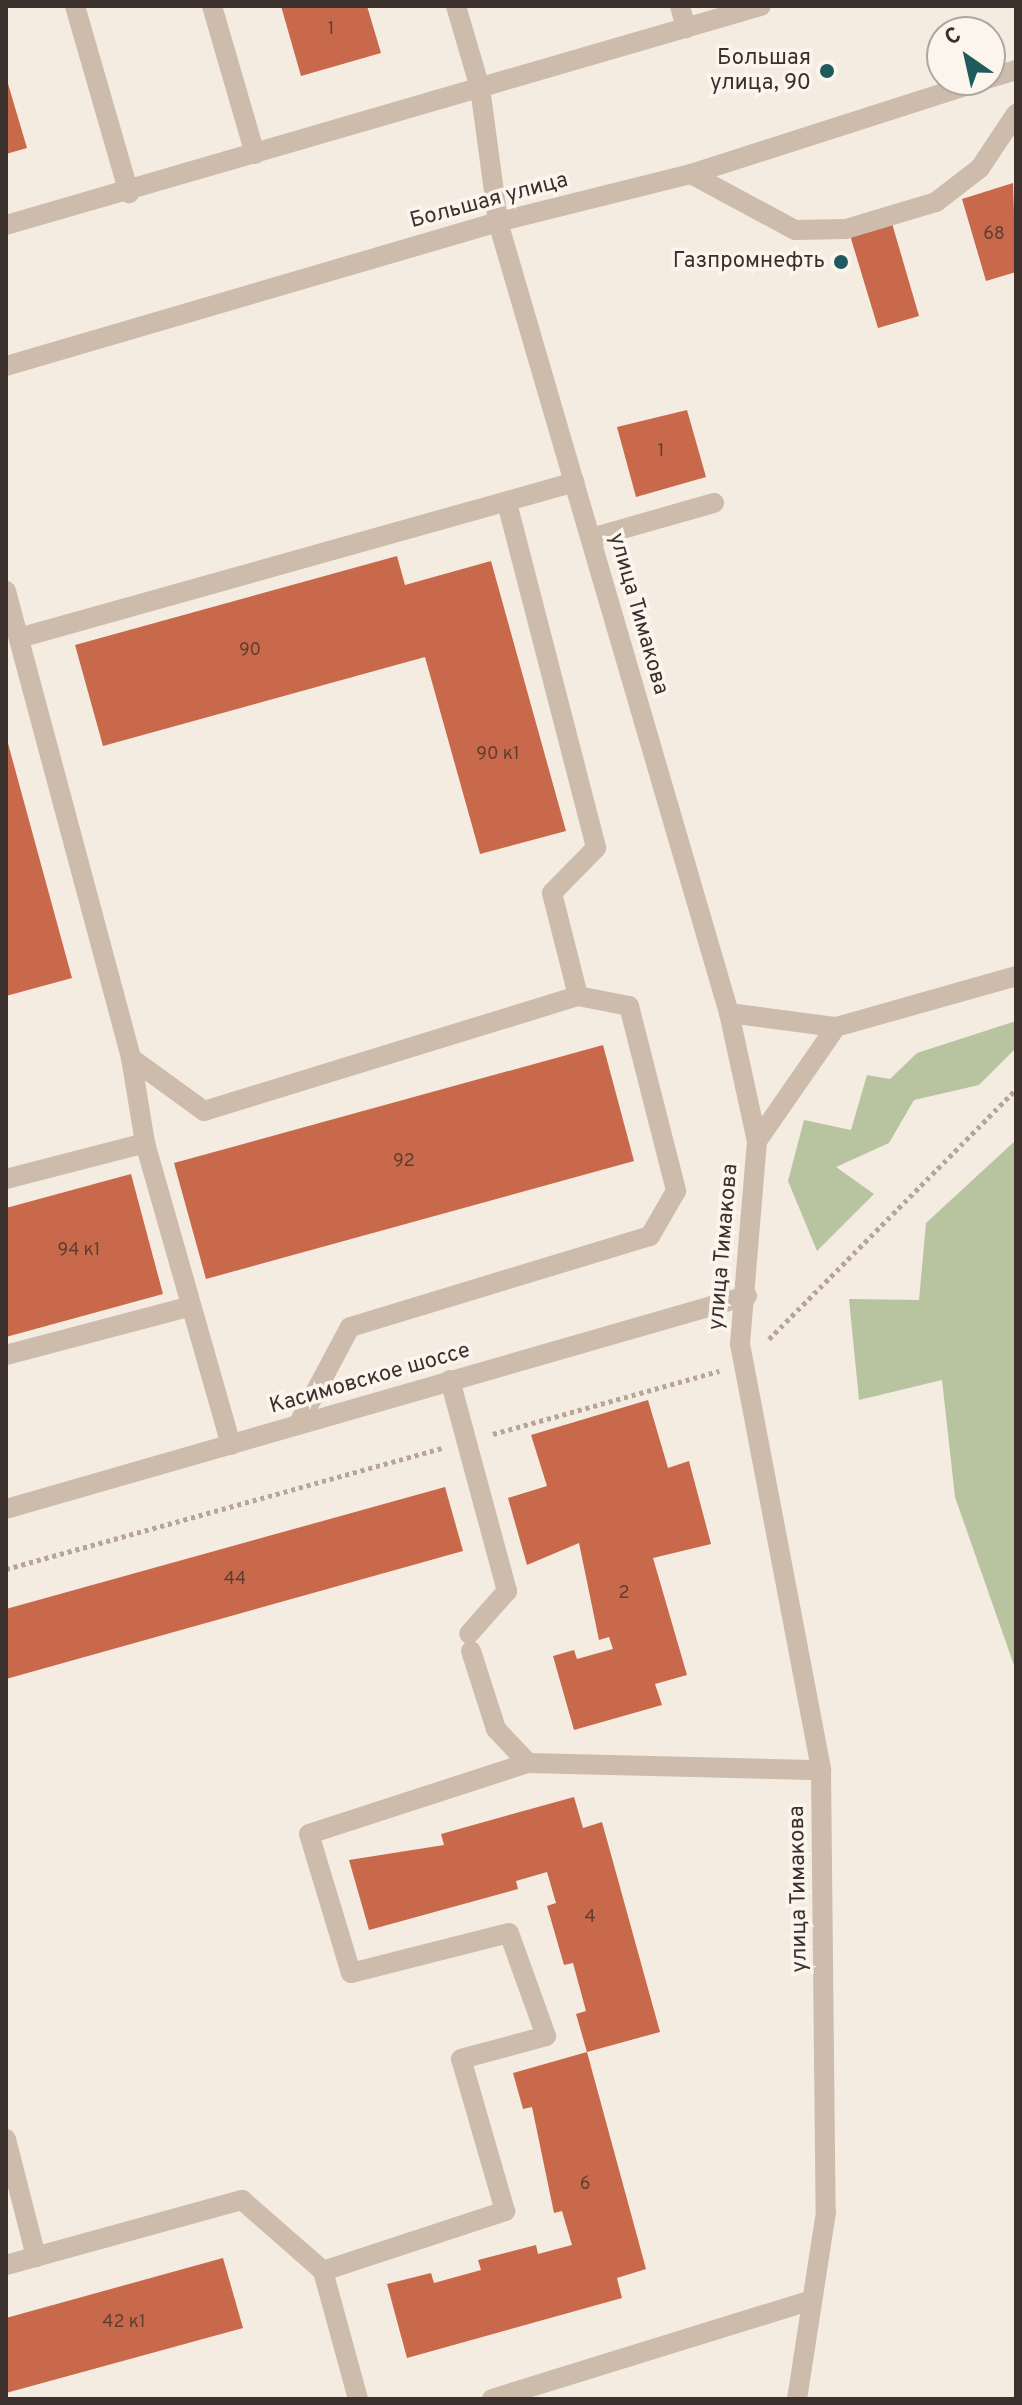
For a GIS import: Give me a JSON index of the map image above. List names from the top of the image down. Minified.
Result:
{"streets":{"street":["Большая улица","улица Тимакова","Касимовское шоссе"]},"crossings":[["Большая улица","улица Тимакова"],["улица Тимакова","Касимовское шоссе"]],"places":["Большая улица, 90","Газпромнефть"],"house_numbers":["1","68","1","90","90 к1","92","94 к1","44","2","4","6","42 к1"],"north":"top left"}
